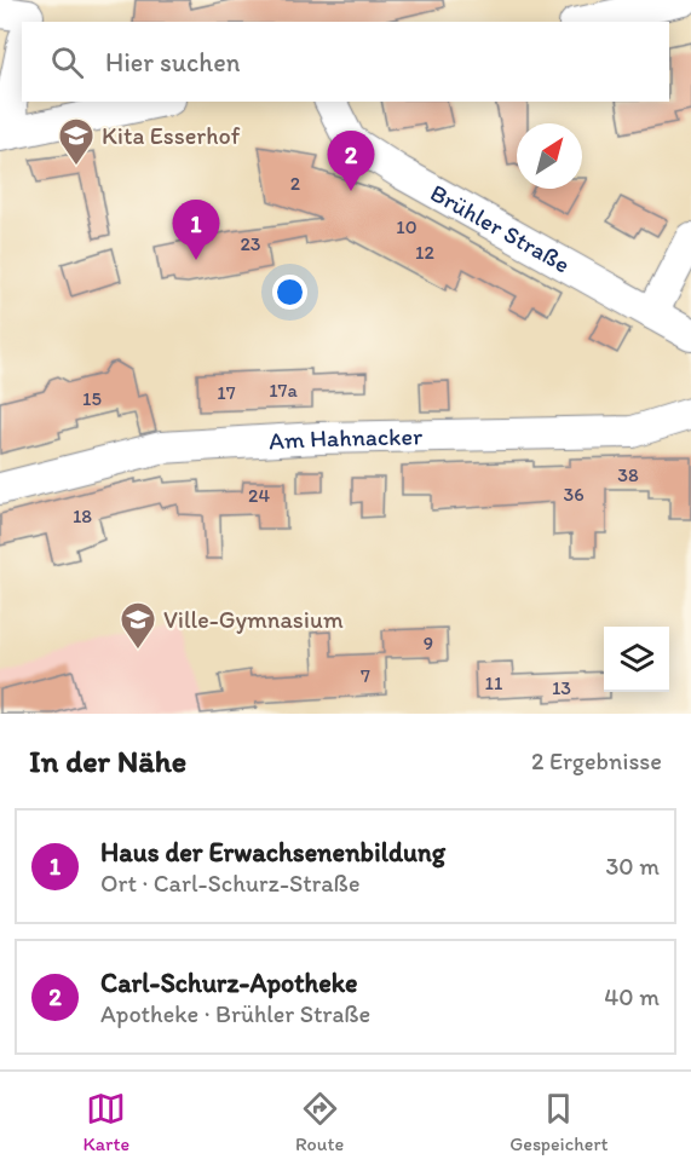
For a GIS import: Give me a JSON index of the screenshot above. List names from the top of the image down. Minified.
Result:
{"streets":{"street":["Brühler Straße","Am Hahnacker"]},"places":{"school or university":["Kita Esserhof","Ville-Gymnasium"]},"house_numbers":["2","10","23","12","17a","17","15","38","36","24","18","9","7","11","13"],"north":"top right","page":{"search":"Hier suchen","pins":["2","1"],"heading":["In der Nähe","2 Ergebnisse"],"list":[{"mark":"1","name":"Haus der Erwachsenenbildung","note":"Ort · Carl-Schurz-Straße","value":"30 m"},{"mark":"2","name":"Carl-Schurz-Apotheke","note":"Apotheke · Brühler Straße","value":"40 m"}],"nav":["Karte","Route","Gespeichert"]}}
